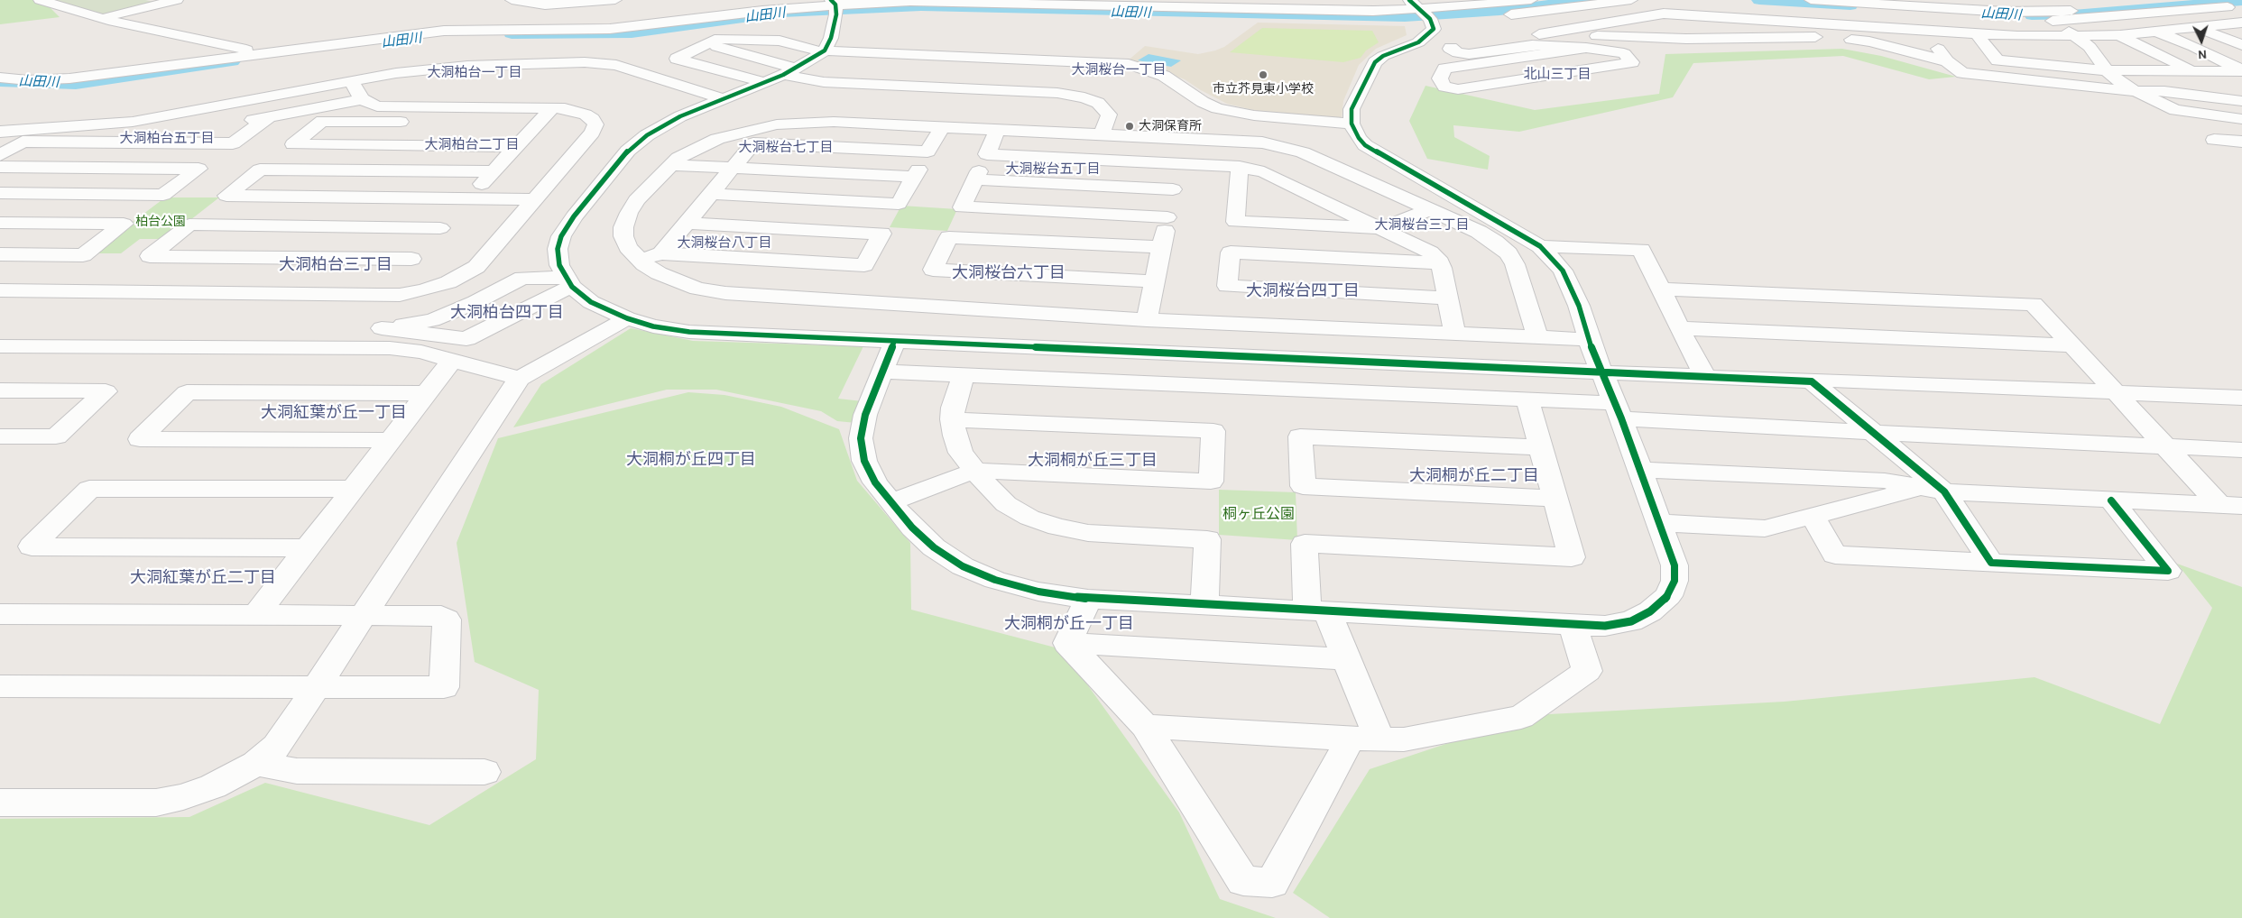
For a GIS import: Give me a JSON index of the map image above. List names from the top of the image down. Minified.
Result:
{"districts":["大洞桜台一丁目","大洞柏台一丁目","北山三丁目","大洞柏台五丁目","大洞柏台二丁目","大洞桜台七丁目","大洞桜台五丁目","大洞桜台三丁目","大洞桜台八丁目","大洞柏台三丁目","大洞桜台六丁目","大洞桜台四丁目","大洞柏台四丁目","大洞紅葉が丘一丁目","大洞桐が丘四丁目","大洞桐が丘三丁目","大洞桐が丘二丁目","大洞紅葉が丘二丁目","大洞桐が丘一丁目"],"water":["山田川"],"parks":["柏台公園","桐ヶ丘公園"],"places":["市立芥見東小学校","大洞保育所"],"north":"bottom"}
